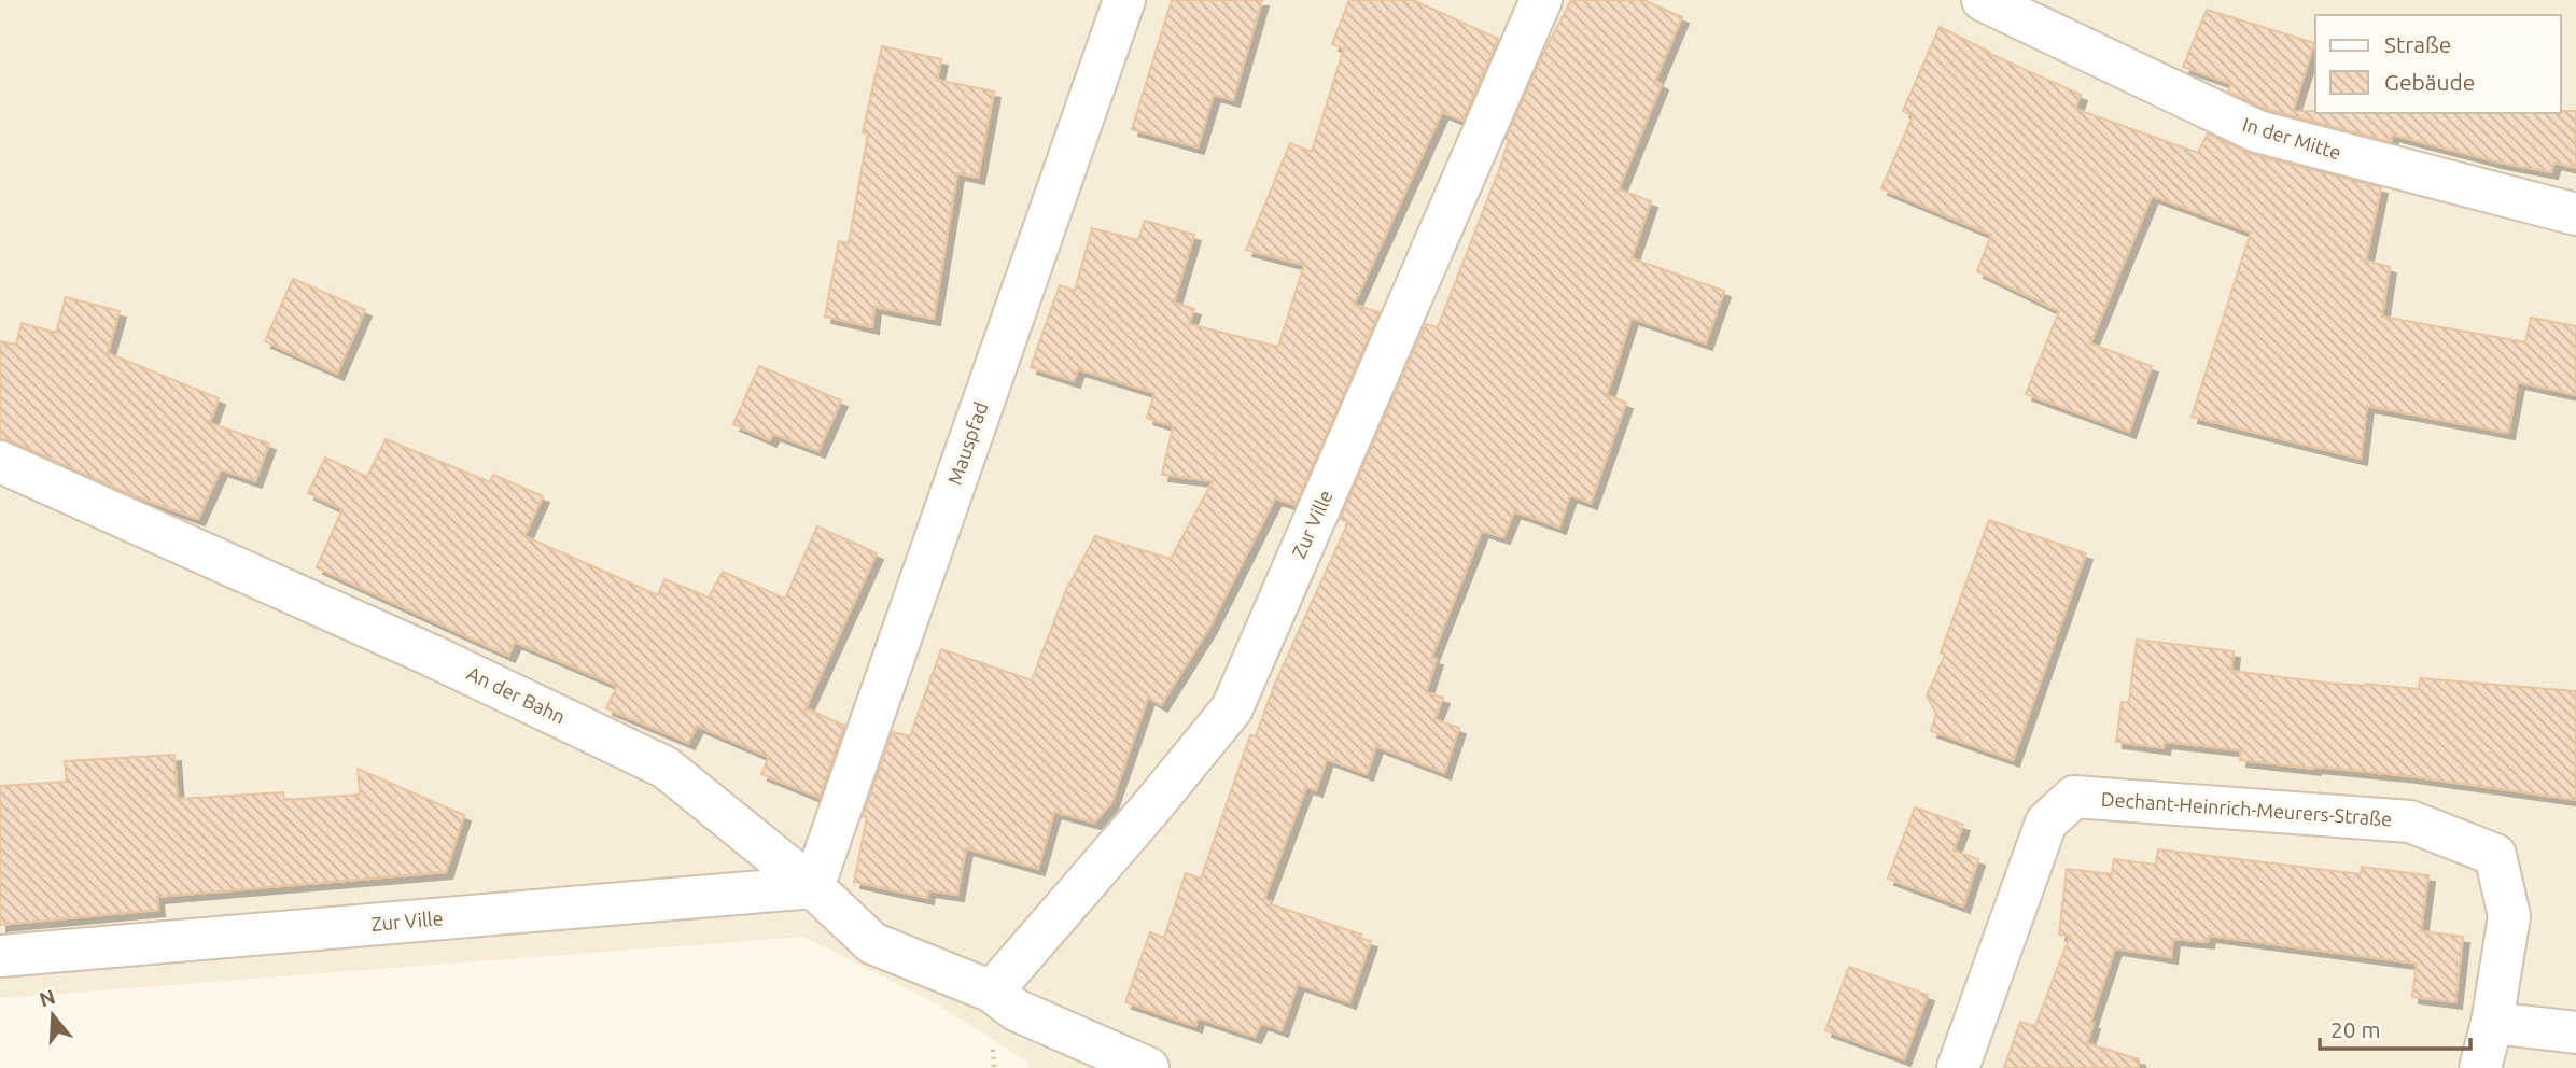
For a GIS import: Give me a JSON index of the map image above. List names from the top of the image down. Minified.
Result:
{"streets":{"street":["In der Mitte","Mauspfad","Zur Ville","An der Bahn","Dechant-Heinrich-Meurers-Straße"]},"crossings":[["Mauspfad","Zur Ville"],["Mauspfad","An der Bahn"],["Zur Ville","An der Bahn"]],"legend":["Straße","Gebäude"],"scale_bar":"20 m","north":"top"}
